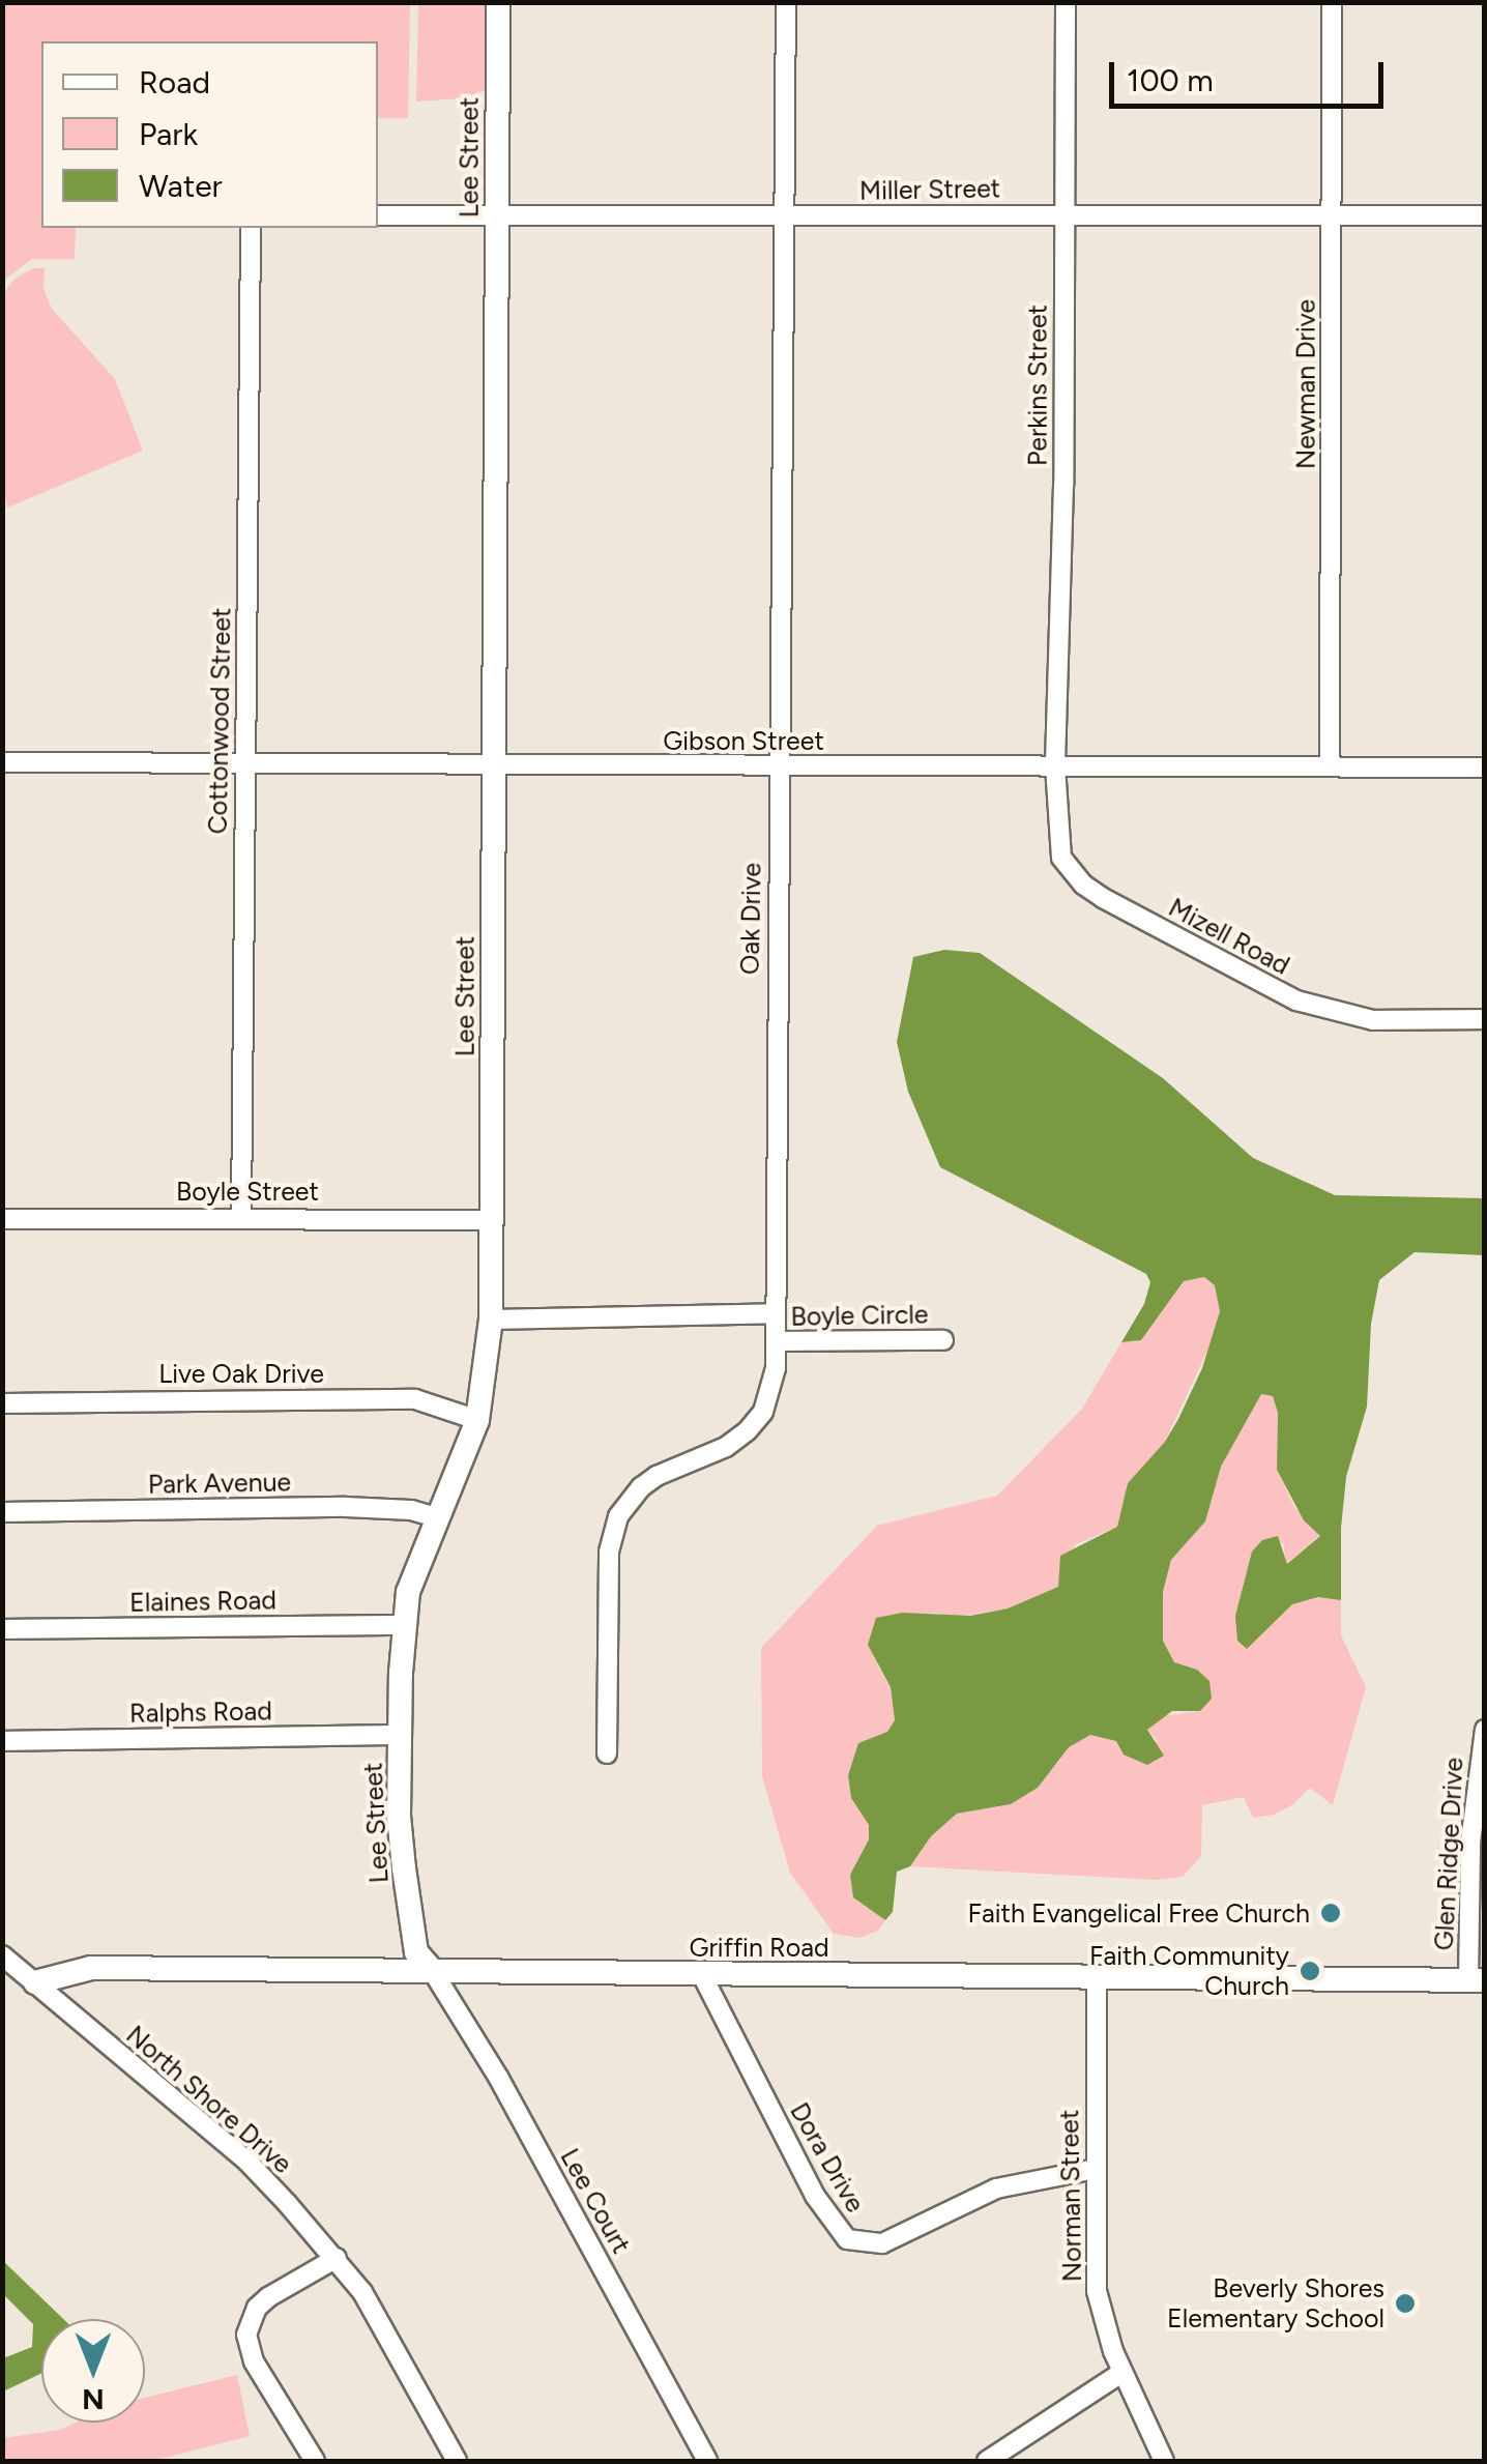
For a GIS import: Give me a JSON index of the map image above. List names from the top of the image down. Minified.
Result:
{"streets":{"street":["Lee Street","Miller Street","Newman Drive","Perkins Street","Cottonwood Street","Gibson Street","Oak Drive","Mizell Road","Boyle Street","Boyle Circle","Live Oak Drive","Park Avenue","Elaines Road","Ralphs Road","Glen Ridge Drive","Griffin Road","North Shore Drive","Dora Drive","Norman Street","Lee Court"]},"crossings":[["Lee Street","Miller Street"],["Lee Street","Gibson Street"],["Lee Street","Boyle Street"],["Lee Street","Live Oak Drive"],["Lee Street","Park Avenue"],["Lee Street","Elaines Road"],["Lee Street","Ralphs Road"],["Lee Street","Griffin Road"],["Lee Street","Lee Court"],["Miller Street","Newman Drive"],["Miller Street","Perkins Street"],["Miller Street","Oak Drive"],["Newman Drive","Gibson Street"],["Perkins Street","Gibson Street"],["Perkins Street","Mizell Road"],["Cottonwood Street","Gibson Street"],["Cottonwood Street","Boyle Street"],["Gibson Street","Oak Drive"],["Gibson Street","Mizell Road"],["Oak Drive","Boyle Circle"],["Glen Ridge Drive","Griffin Road"],["Griffin Road","North Shore Drive"],["Griffin Road","Dora Drive"],["Griffin Road","Norman Street"],["Griffin Road","Lee Court"],["Dora Drive","Norman Street"]],"places":["Faith Evangelical Free Church","Faith Community Church","Beverly Shores Elementary School"],"legend":["Road","Park","Water"],"scale_bar":"100 m","north":"bottom"}
